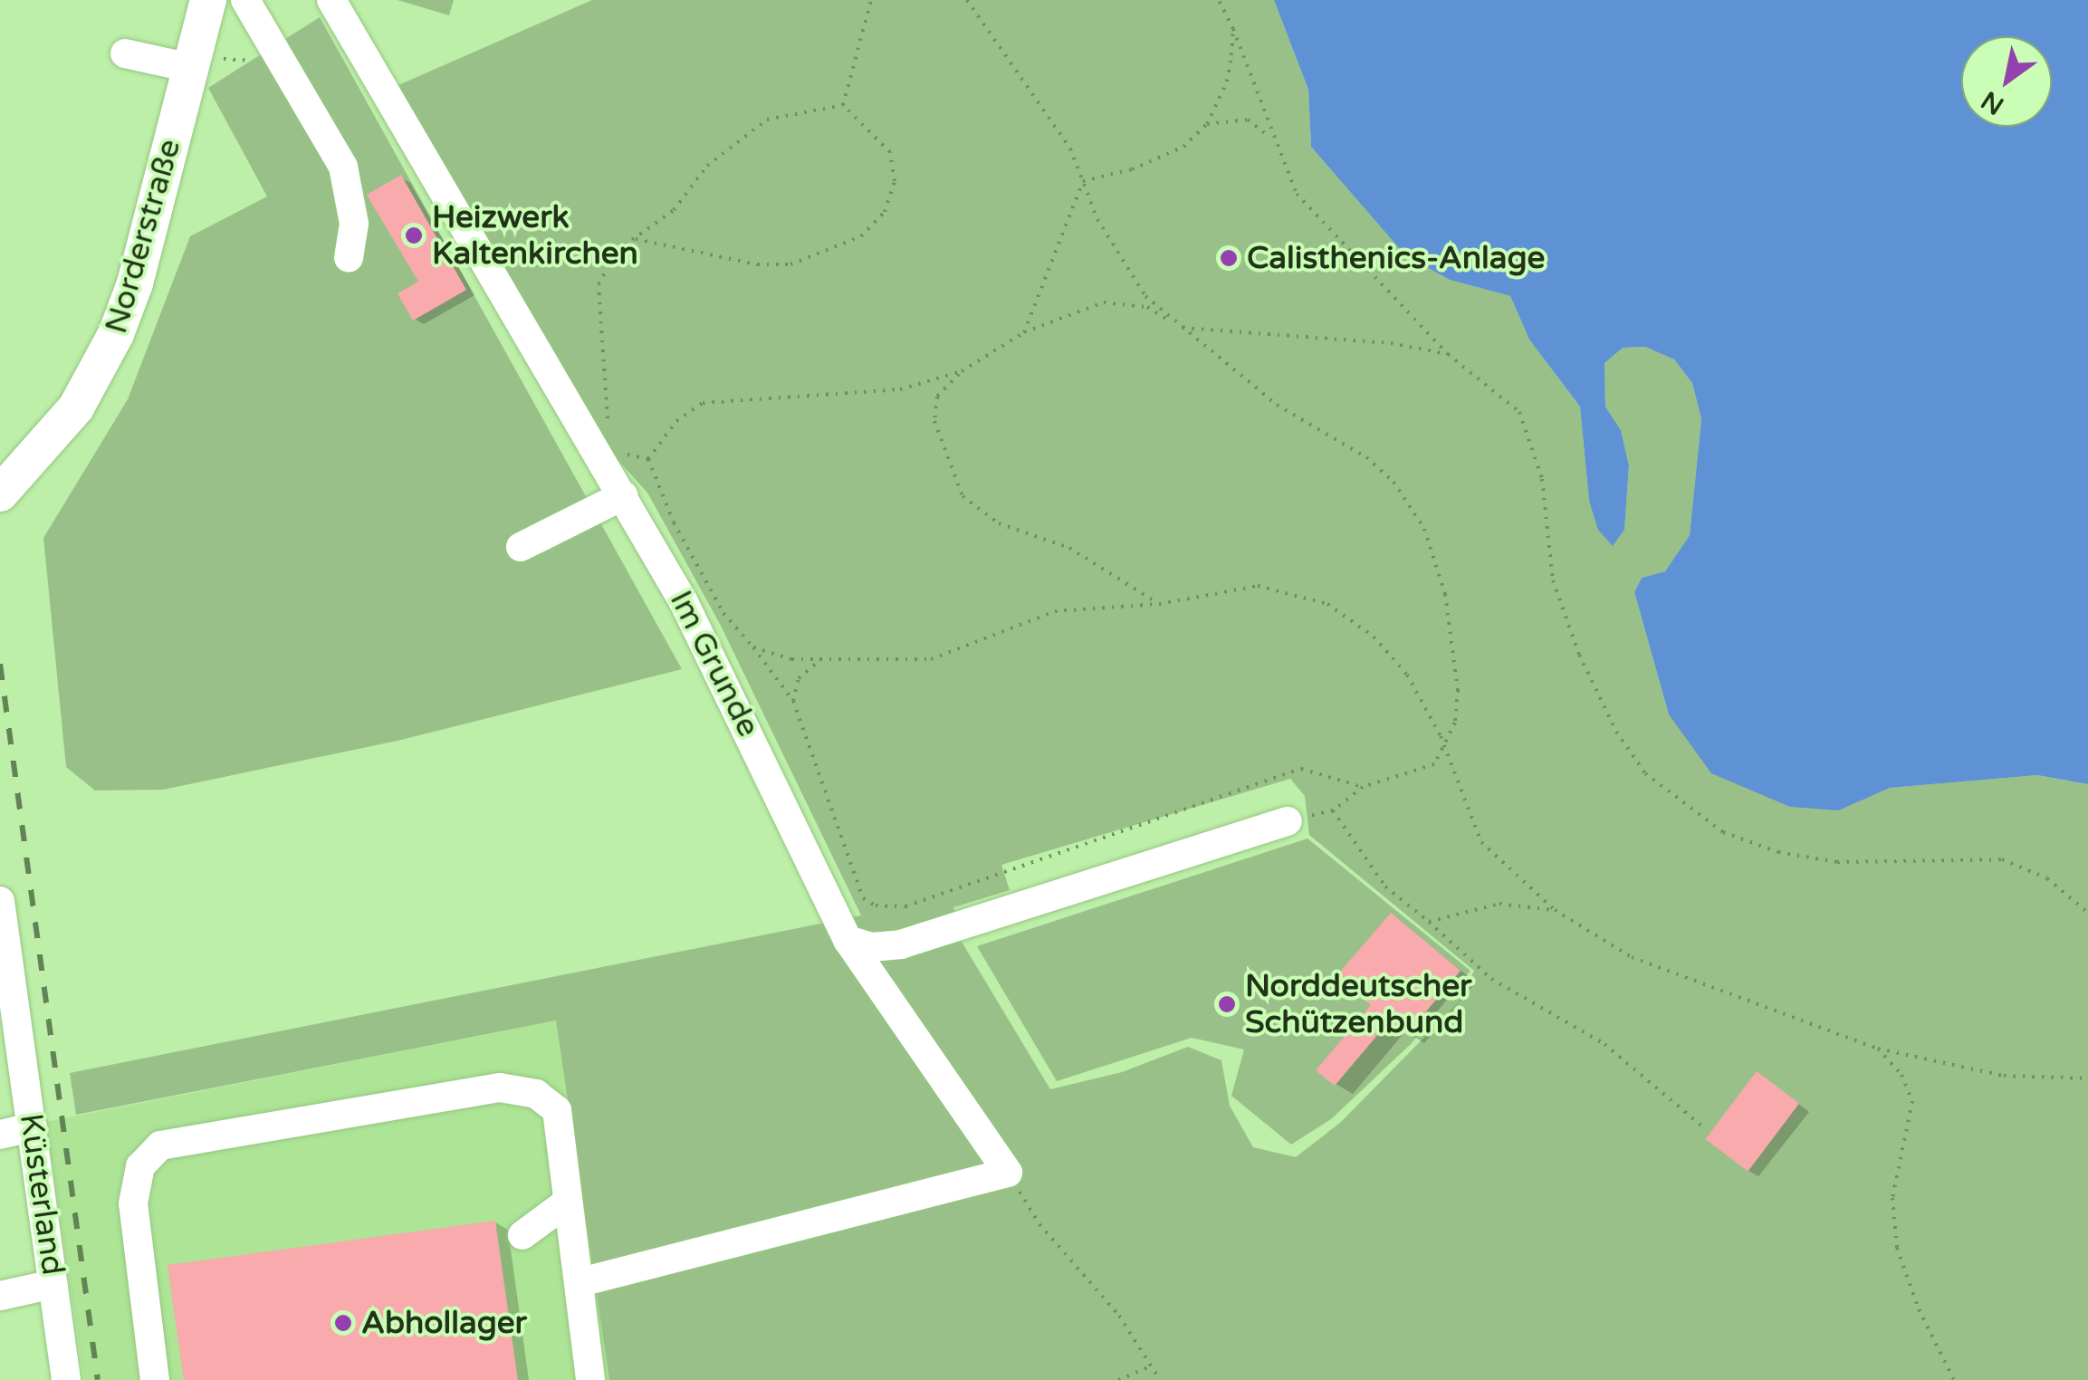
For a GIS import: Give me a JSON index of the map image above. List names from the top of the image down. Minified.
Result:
{"streets":{"main road":["Norderstraße"],"street":["Im Grunde","Küsterland"]},"places":["Heizwerk Kaltenkirchen","Calisthenics-Anlage","Norddeutscher Schützenbund","Abhollager"],"north":"bottom left"}
